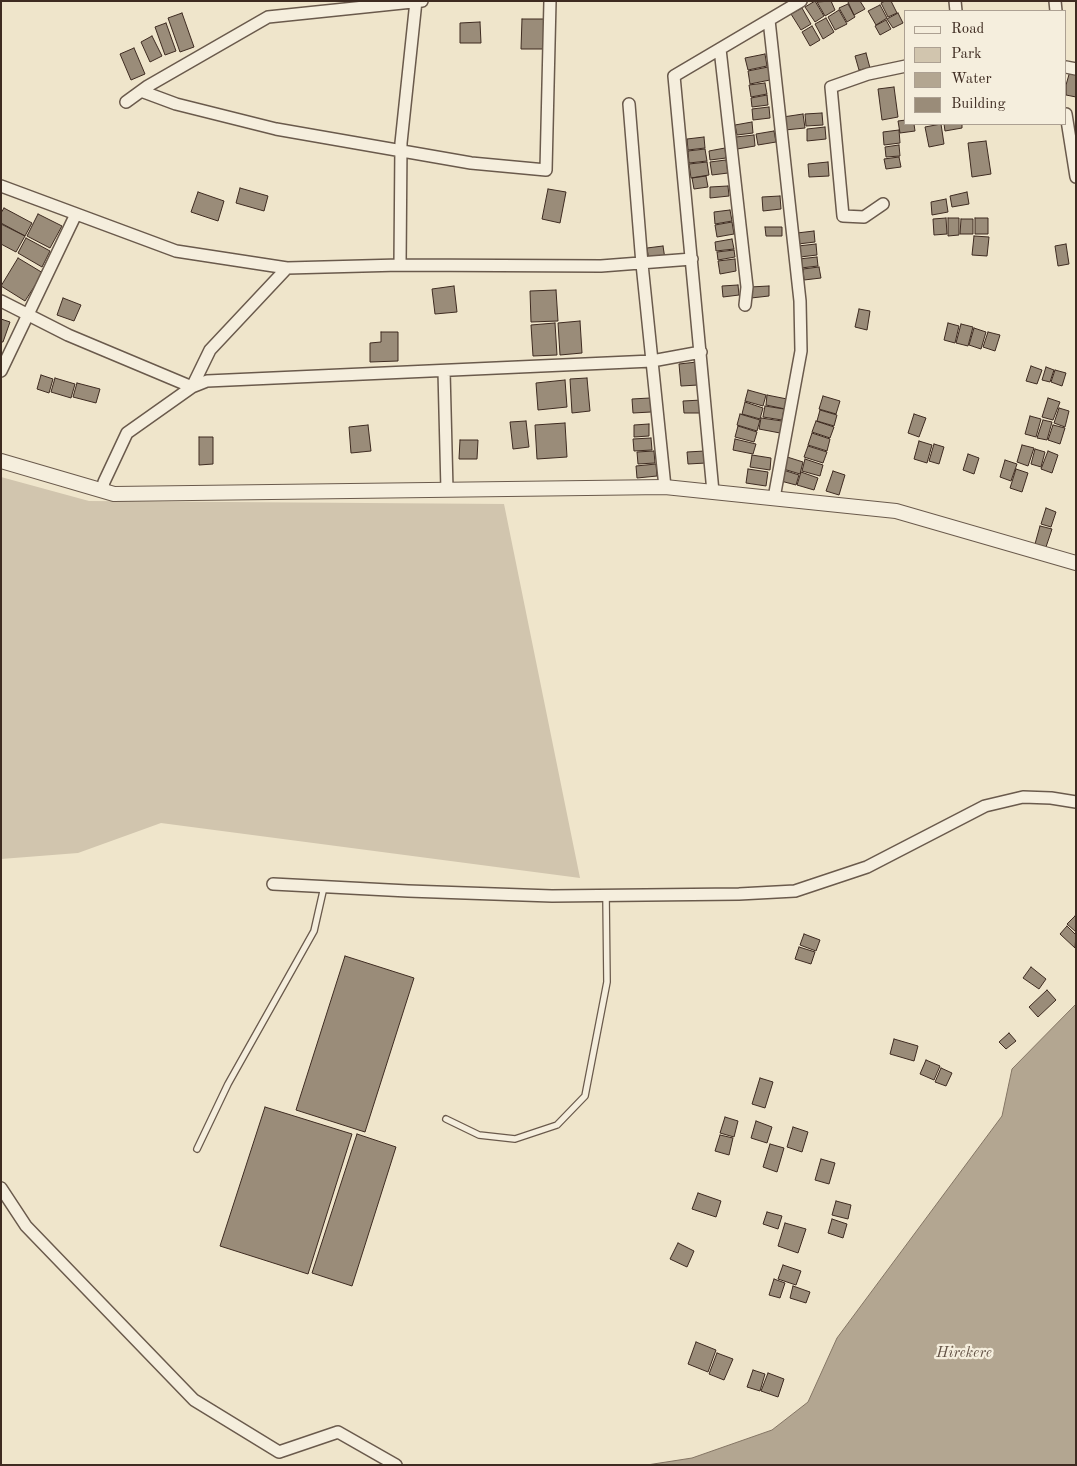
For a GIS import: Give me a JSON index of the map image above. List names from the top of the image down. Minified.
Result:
{"water":["Hirekere"],"legend":["Road","Park","Water","Building"]}
